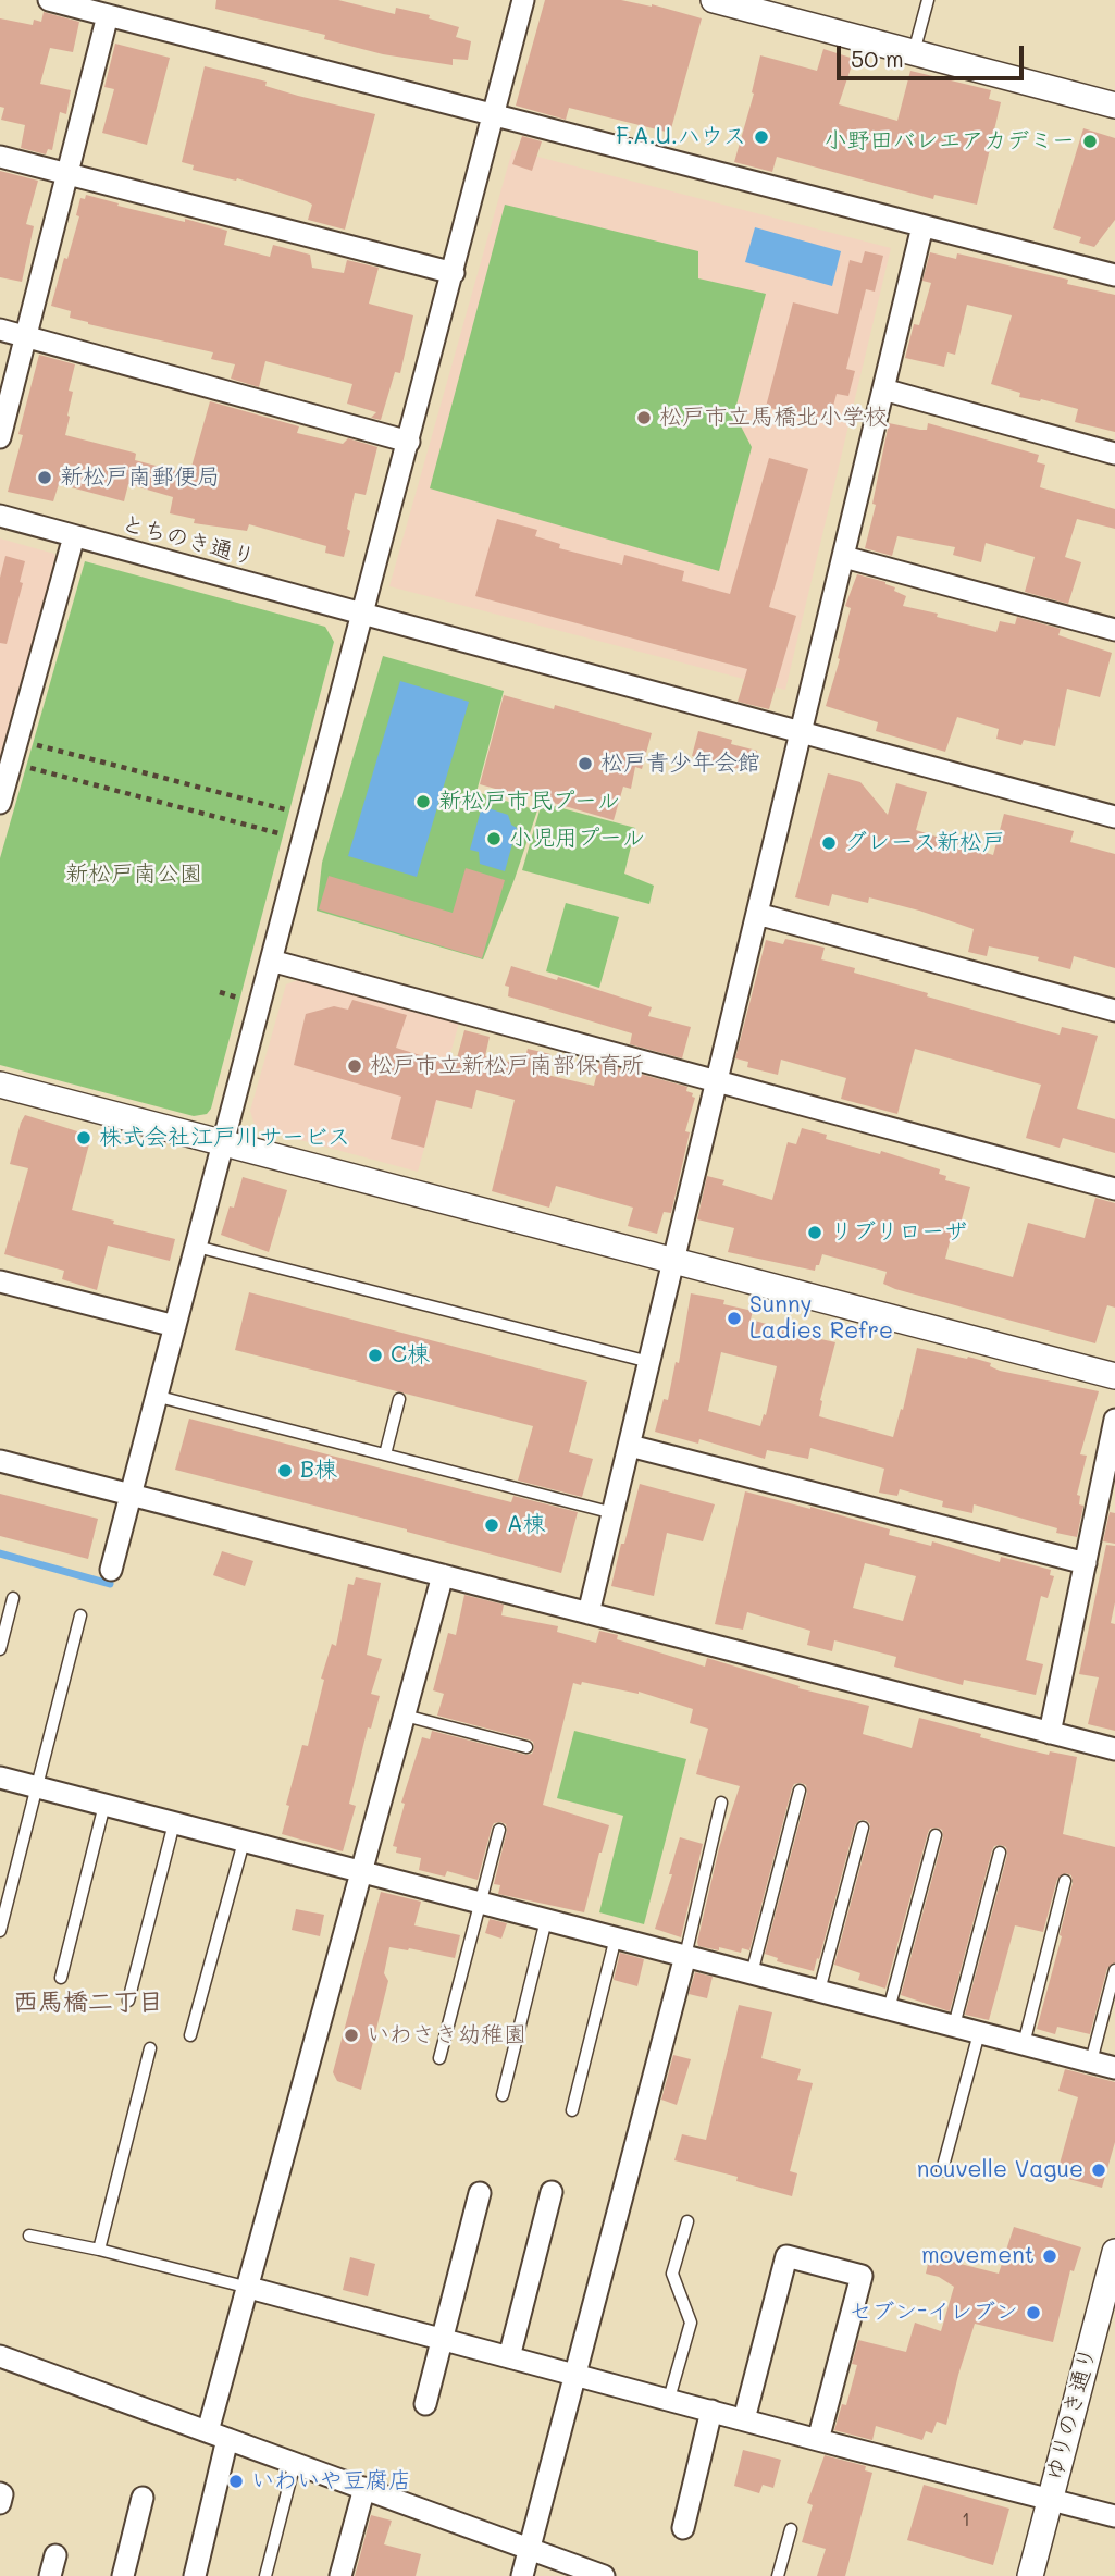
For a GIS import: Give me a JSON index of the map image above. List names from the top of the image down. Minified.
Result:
{"streets":{"street":["とちのき通り","ゆりのき通り"]},"districts":["西馬橋二丁目"],"parks":["新松戸南公園"],"places":["F.A.U.ハウス","小野田バレエアカデミー","松戸市立馬橋北小学校","新松戸南郵便局","松戸青少年会館","新松戸市民プール","小児用プール","グレース新松戸","松戸市立新松戸南部保育所","株式会社江戸川サービス","リブリローザ","Sunny Ladies Refre","C棟","B棟","A棟","いわさき幼稚園","nouvelle Vague","movement","セブン-イレブン","いわいや豆腐店"],"house_numbers":["1"],"scale_bar":"50 m"}
